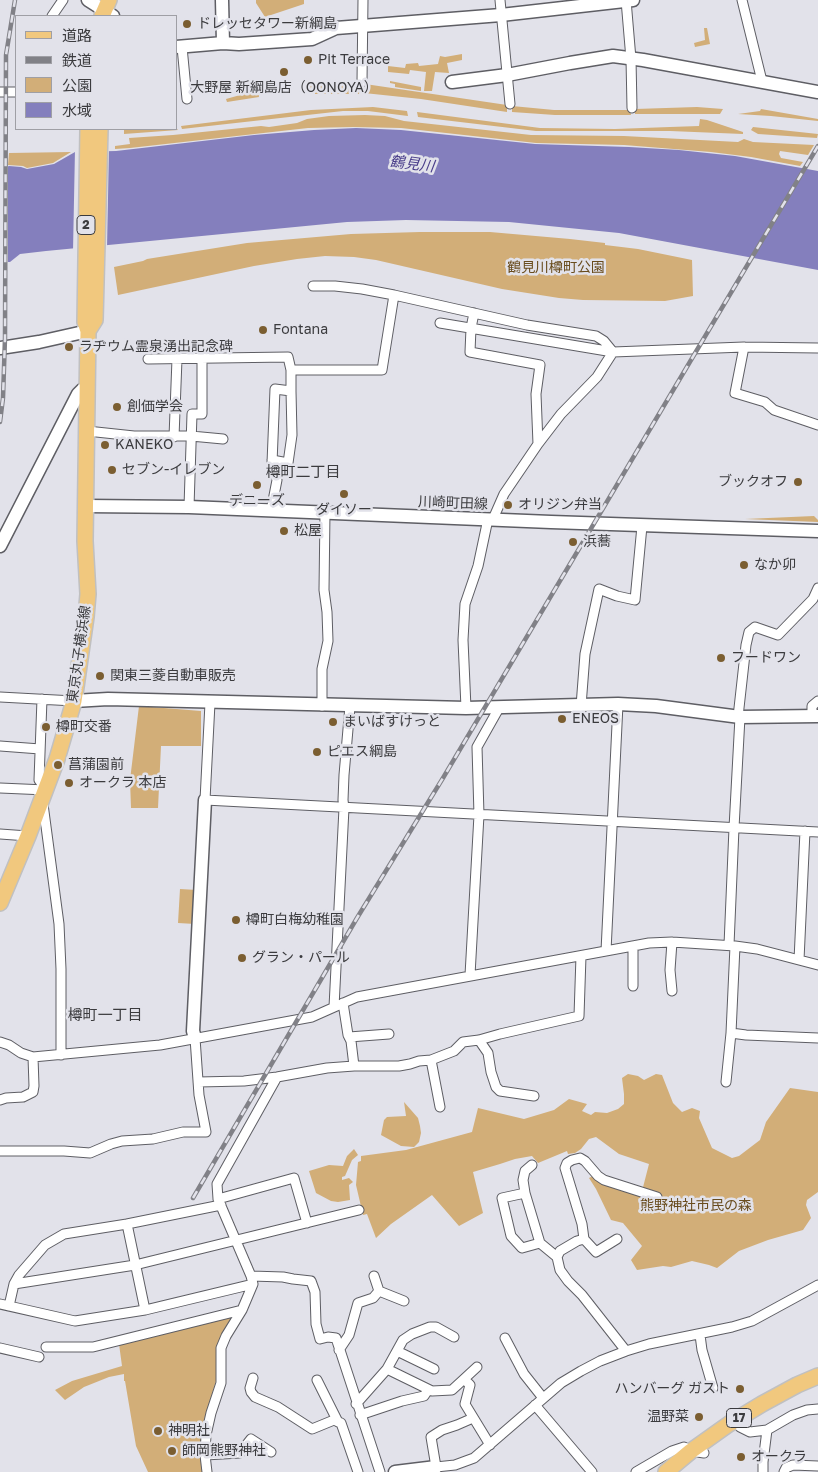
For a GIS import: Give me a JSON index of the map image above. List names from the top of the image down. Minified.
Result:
{"streets":{"main road":["2","東京丸子横浜線","17"],"street":["川崎町田線"]},"crossings":[["川崎町田線","東京丸子横浜線"]],"districts":["樽町二丁目","樽町一丁目"],"water":["鶴見川"],"parks":["鶴見川樽町公園","熊野神社市民の森"],"places":["ドレッセタワー新綱島","Pit Terrace","大野屋 新綱島店（OONOYA）","Fontana","ラヂウム霊泉湧出記念碑","創価学会","KANEKO","セブン-イレブン","ブックオフ","デニーズ","ダイソー","オリジン弁当","松屋","浜蕎","なか卯","フードワン","関東三菱自動車販売","ENEOS","まいばすけっと","樽町交番","ピエス綱島","菖蒲園前","オークラ 本店","樽町白梅幼稚園","グラン・パール","ハンバーグ ガスト","温野菜","神明社","師岡熊野神社","オークラ"],"legend":["道路","鉄道","公園","水域"]}
